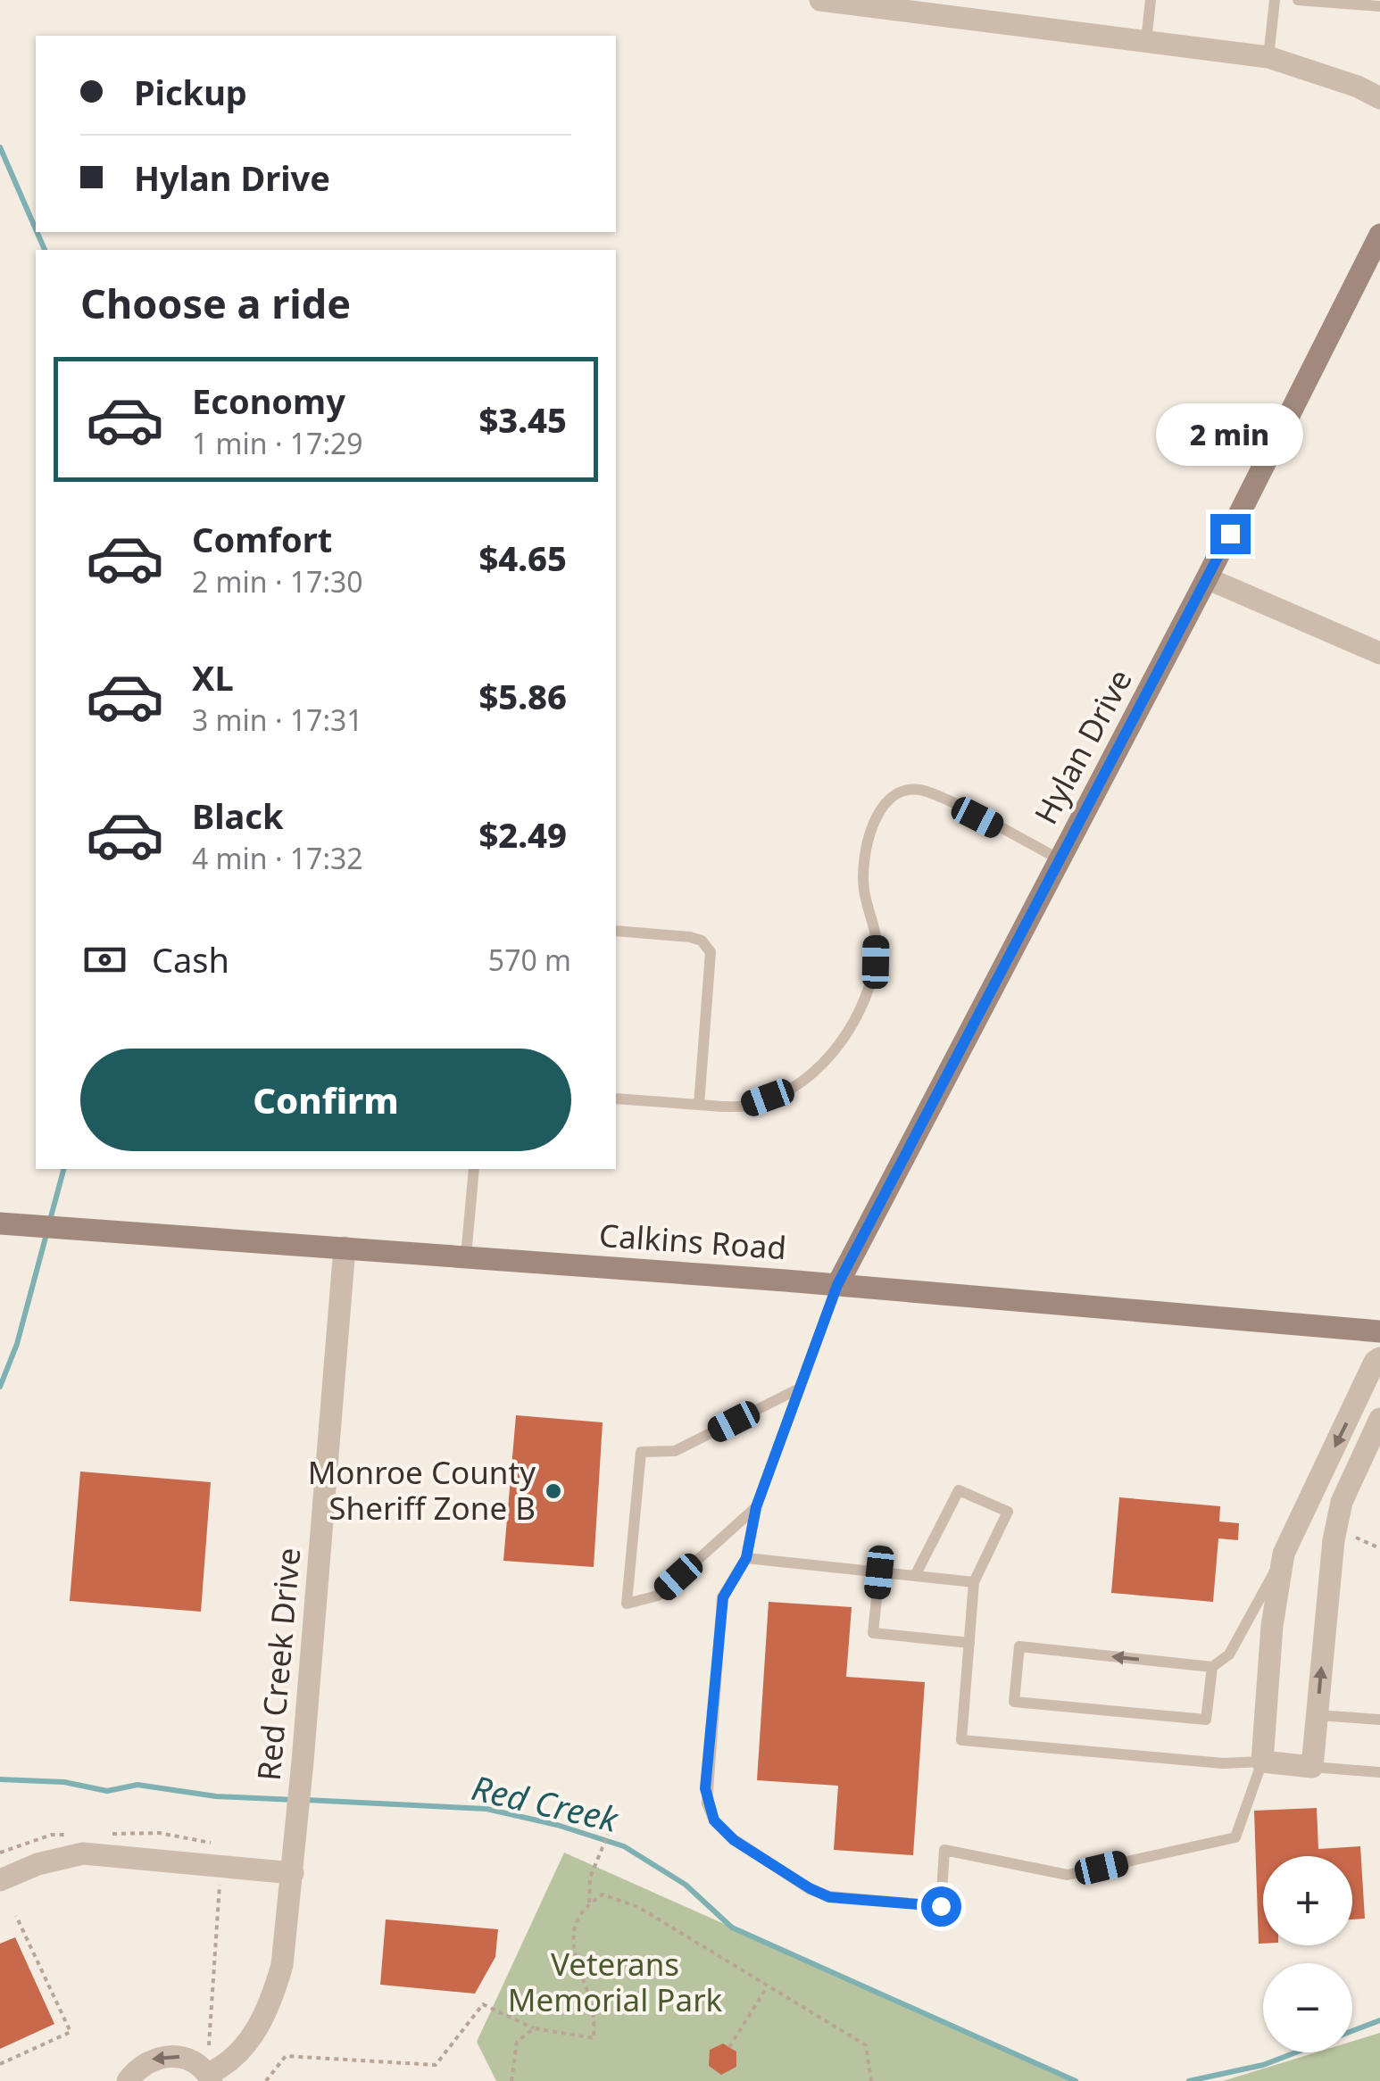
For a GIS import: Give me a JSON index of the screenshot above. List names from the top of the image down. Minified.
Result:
{"streets":{"main road":["Hylan Drive","Calkins Road"],"street":["Red Creek Drive"]},"crossings":[["Hylan Drive","Calkins Road"],["Calkins Road","Red Creek Drive"]],"water":["Red Creek"],"parks":["Veterans Memorial Park"],"places":["Monroe County Sheriff Zone B"],"page":{"banner":["Pickup","Hylan Drive"],"heading":"Choose a ride","list":[{"name":"Economy","note":"1 min · 17:29","value":"$3.45"},{"name":"Comfort","note":"2 min · 17:30","value":"$4.65"},{"name":"XL","note":"3 min · 17:31","value":"$5.86"},{"name":"Black","note":"4 min · 17:32","value":"$2.49"}],"bubble":"2 min","pay":["Cash","570 m"],"buttons":"Confirm","map_buttons":["+","−"]}}
